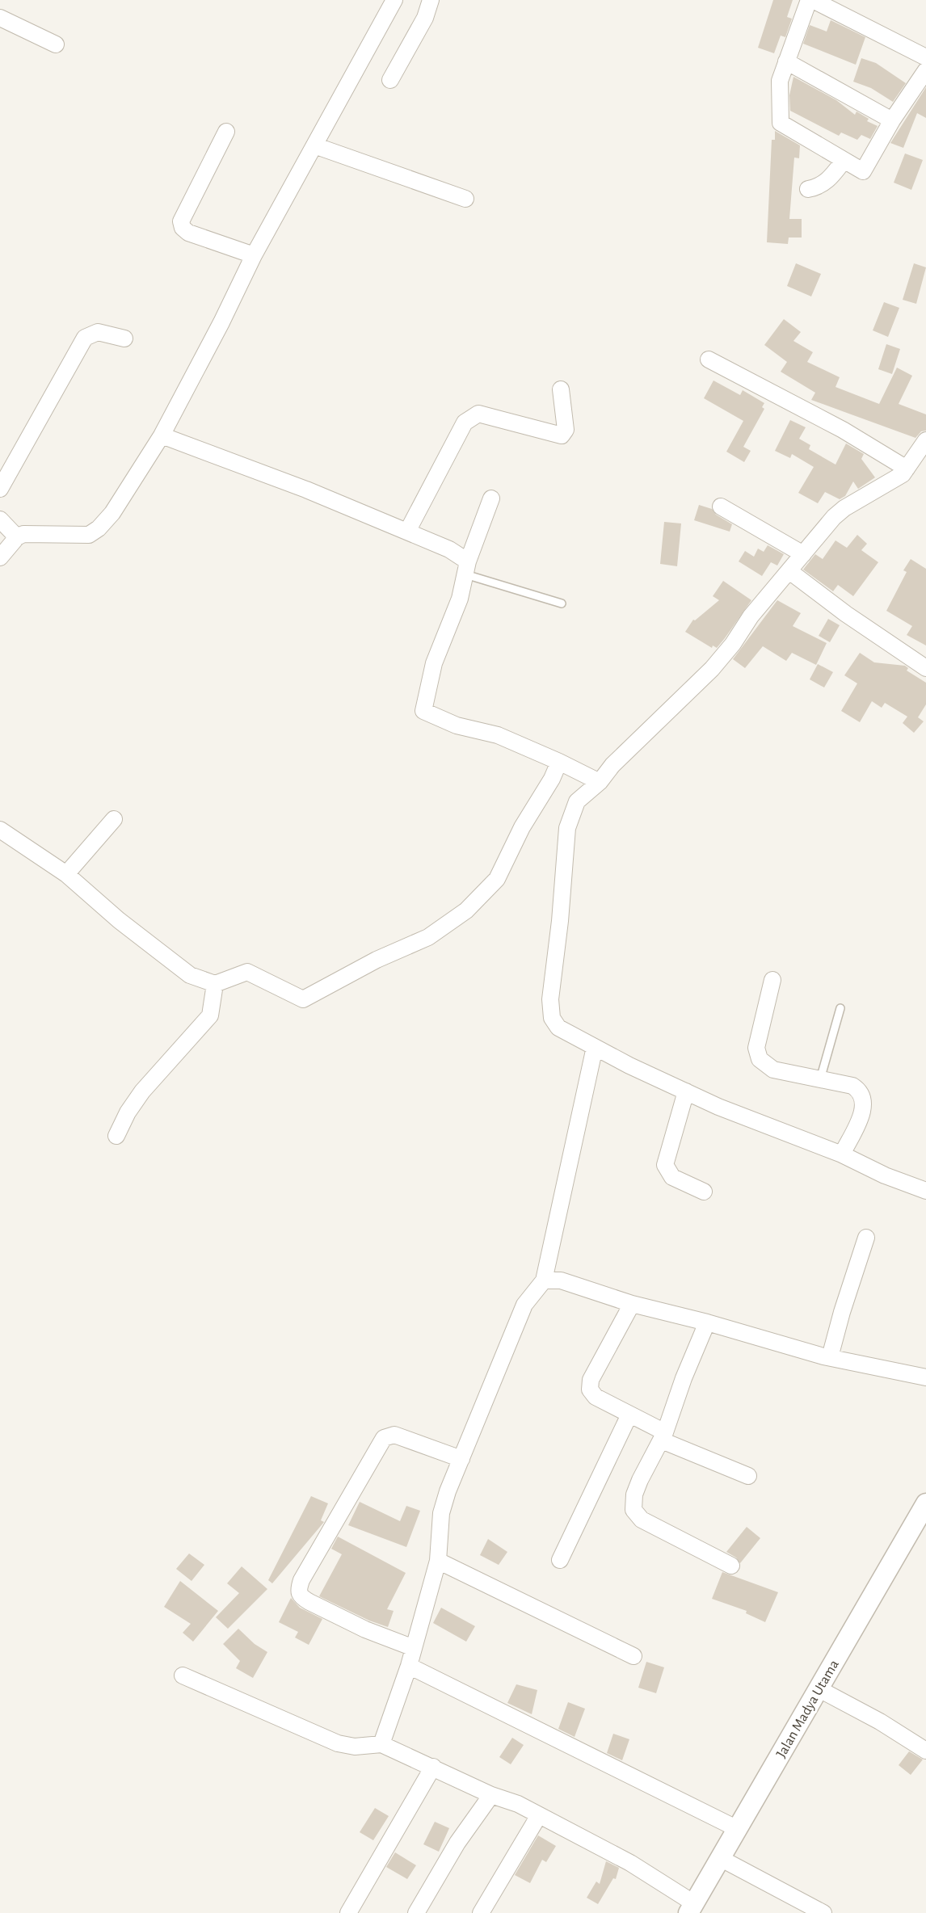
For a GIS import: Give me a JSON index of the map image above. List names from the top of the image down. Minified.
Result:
{"streets":{"street":["Jalan Madya Utama"]}}
